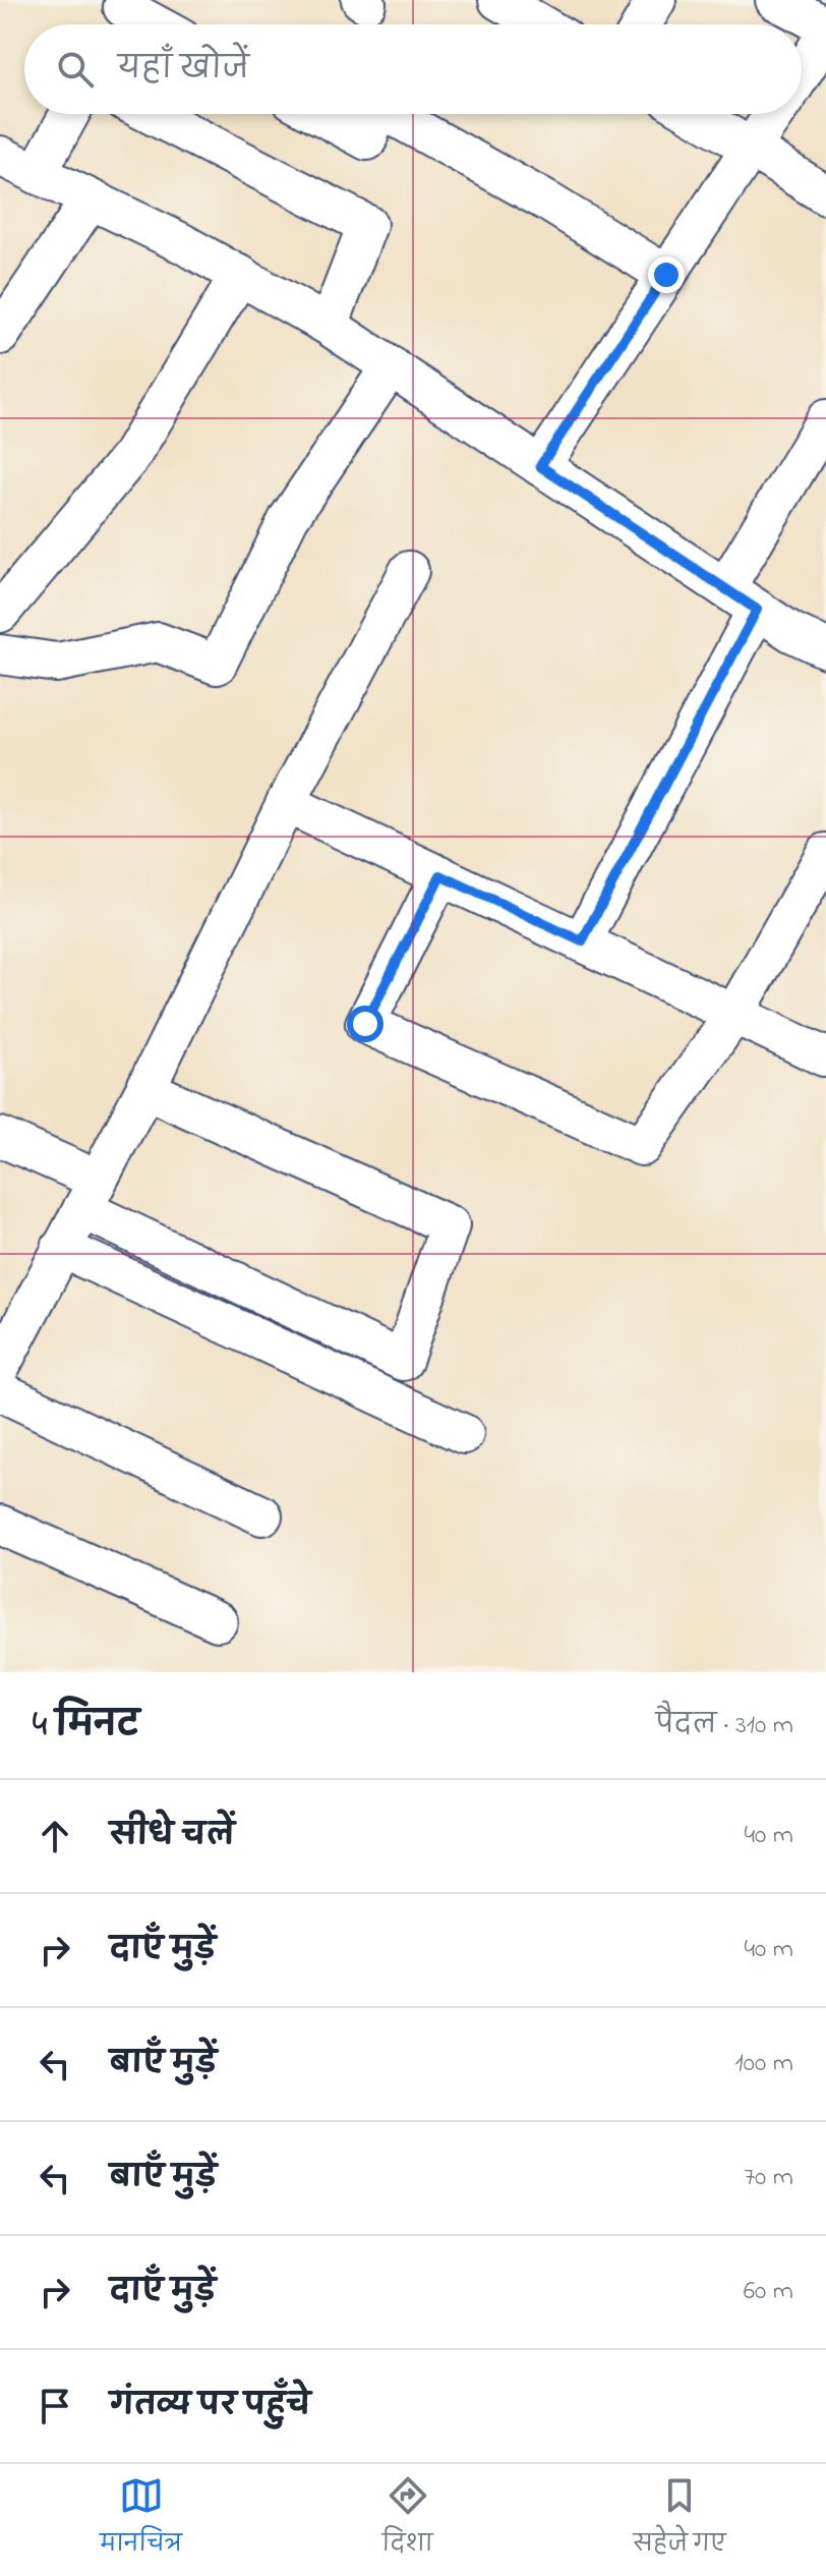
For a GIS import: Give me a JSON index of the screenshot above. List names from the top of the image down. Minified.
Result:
{"page":{"search":"यहाँ खोजें","heading":["4 मिनट","पैदल · 310 m"],"list":[["सीधे चलें","40 m"],["दाएँ मुड़ें","40 m"],["बाएँ मुड़ें","100 m"],["बाएँ मुड़ें","70 m"],["दाएँ मुड़ें","60 m"],"गंतव्य पर पहुँचे"],"nav":["मानचित्र","दिशा","सहेजे गए"]}}
